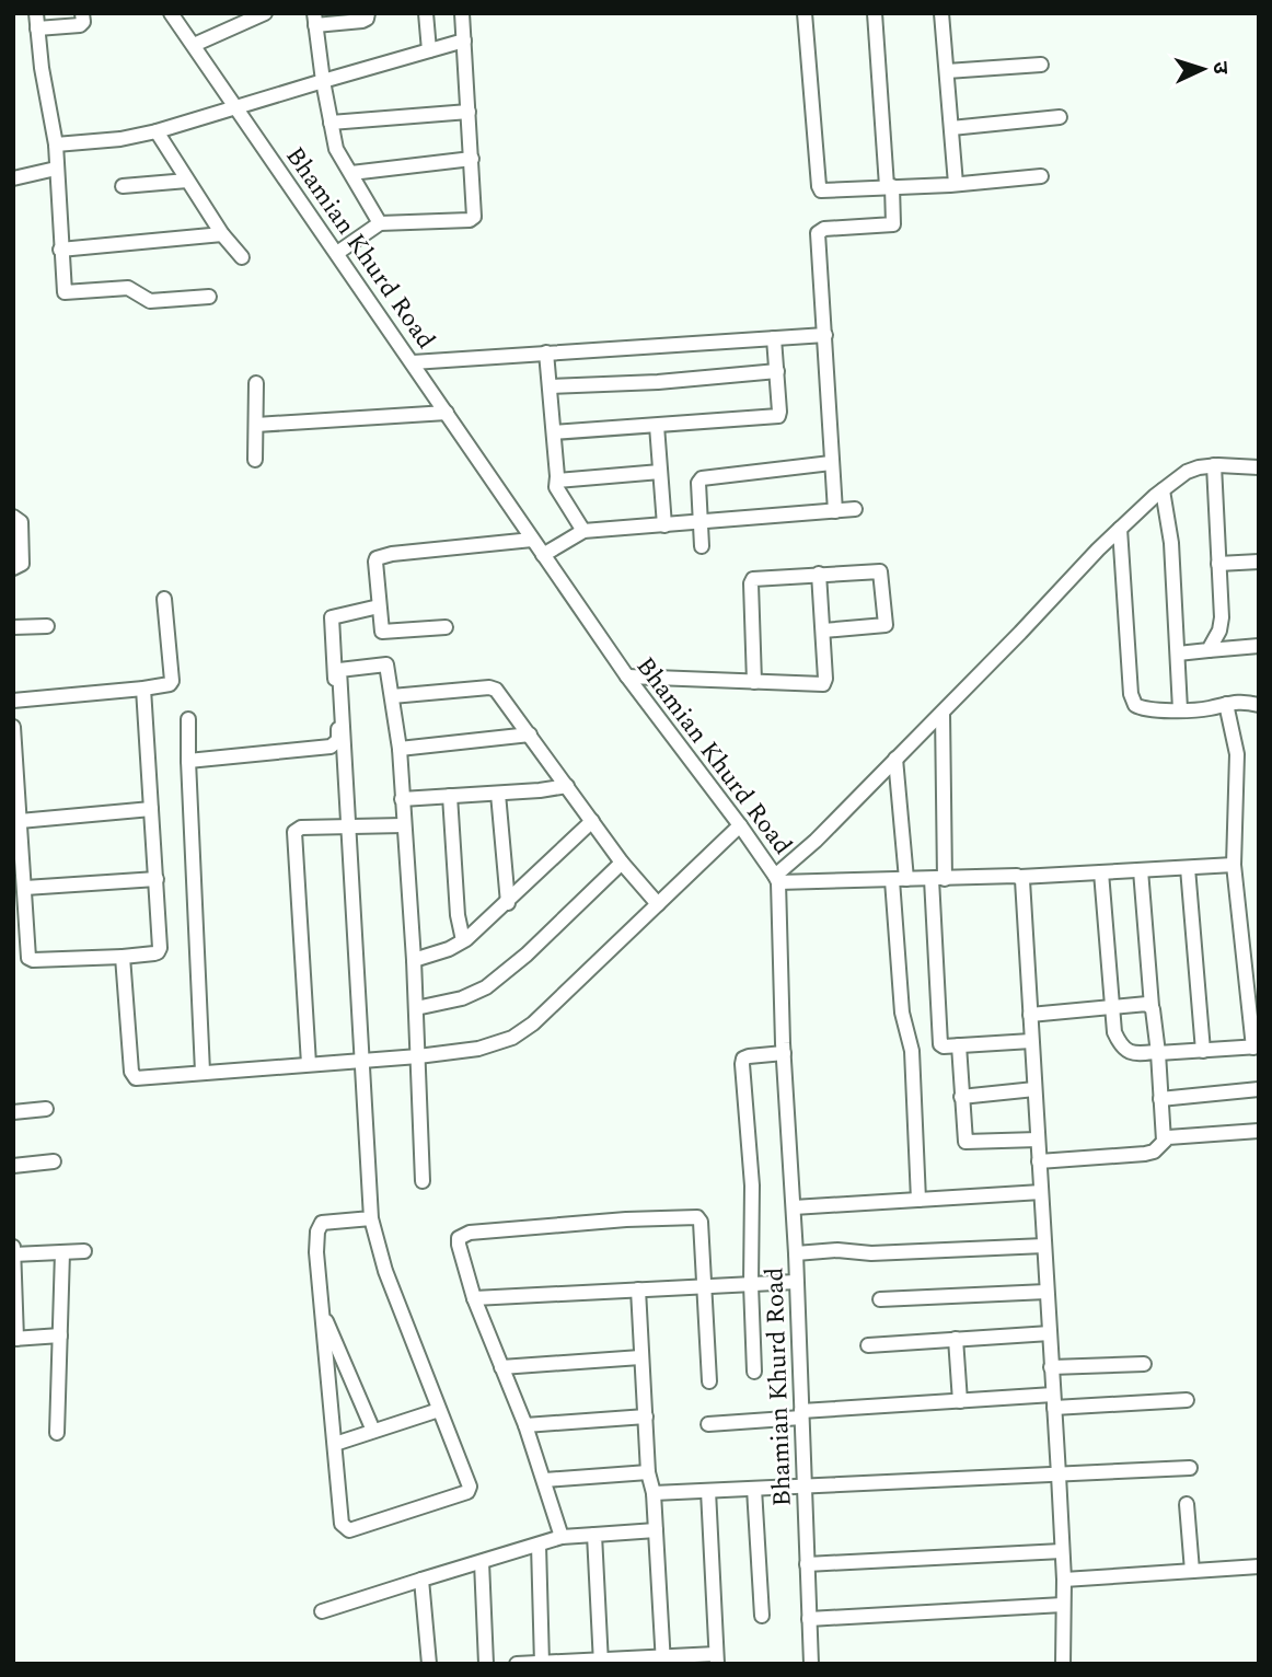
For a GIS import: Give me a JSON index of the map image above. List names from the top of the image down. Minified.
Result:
{"streets":{"street":["Bhamian Khurd Road"]},"north":"right"}
